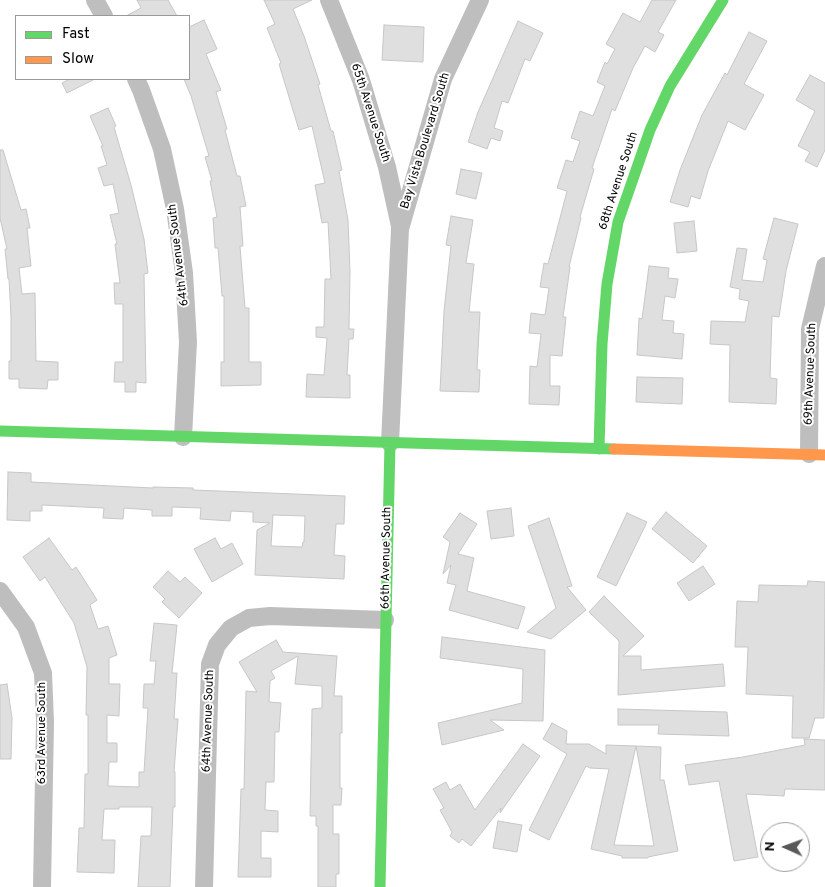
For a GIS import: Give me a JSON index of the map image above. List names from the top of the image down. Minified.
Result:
{"streets":{"street":["65th Avenue South","Bay Vista Boulevard South","68th Avenue South","64th Avenue South","69th Avenue South","66th Avenue South","63rd Avenue South"]},"crossings":[["65th Avenue South","Bay Vista Boulevard South"],["65th Avenue South","66th Avenue South"],["Bay Vista Boulevard South","66th Avenue South"],["64th Avenue South","66th Avenue South"]],"legend":["Fast","Slow"],"north":"left"}
